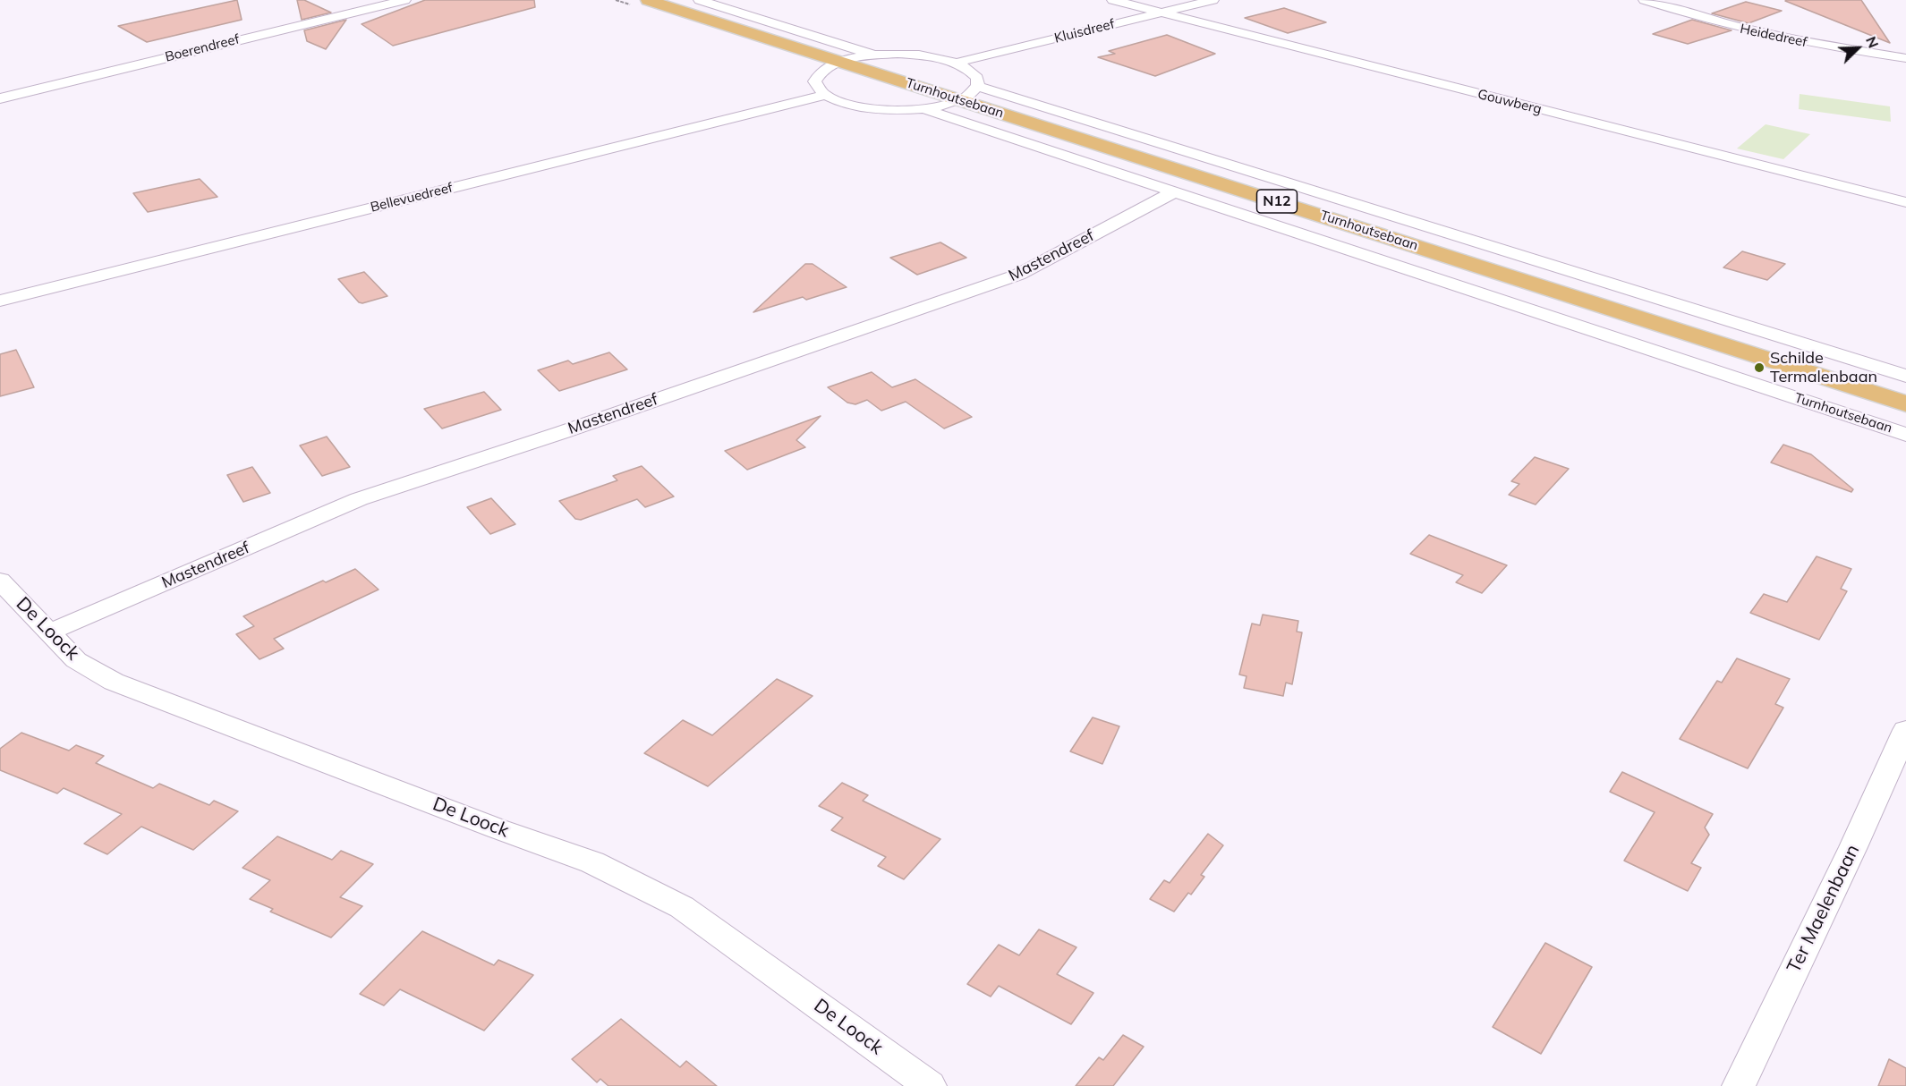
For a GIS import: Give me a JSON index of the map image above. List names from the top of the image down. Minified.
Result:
{"streets":{"main road":["Turnhoutsebaan","N12"],"street":["Kluisdreef","Heidedreef","Boerendreef","Gouwberg","Bellevuedreef","Mastendreef","De Loock","Ter Maelenbaan"]},"crossings":[["Kluisdreef","Turnhoutsebaan"],["Kluisdreef","Gouwberg"],["Turnhoutsebaan","Mastendreef"],["Mastendreef","De Loock"]],"places":["Schilde Termalenbaan"],"north":"top right"}
